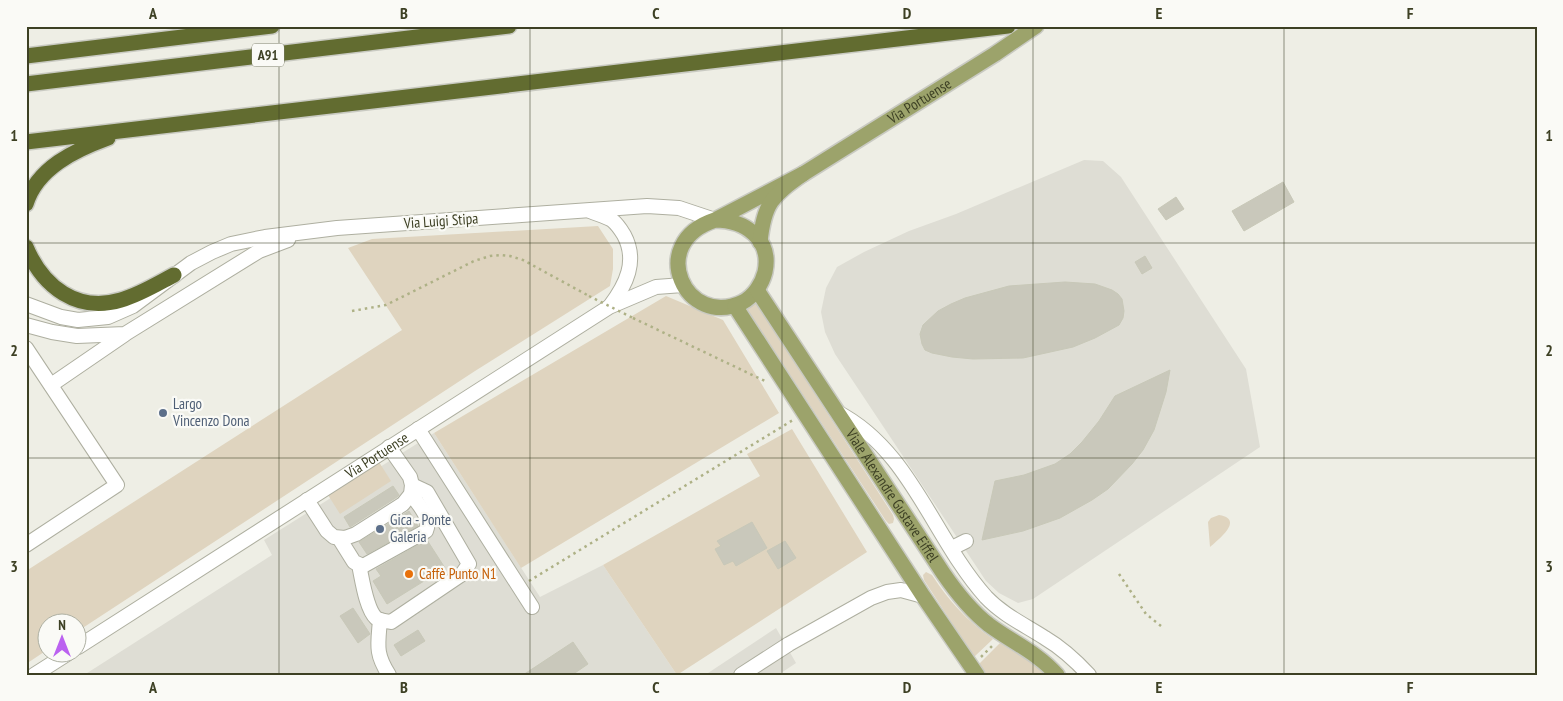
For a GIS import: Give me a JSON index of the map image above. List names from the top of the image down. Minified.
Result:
{"streets":{"highway":["A91"],"main road":["Via Portuense","Viale Alexandre Gustave Eiffel"],"street":["Via Luigi Stipa"]},"crossings":[["Via Portuense","Via Luigi Stipa"],["Via Portuense","Viale Alexandre Gustave Eiffel"],["Via Luigi Stipa","Viale Alexandre Gustave Eiffel"]],"places":["Largo Vincenzo Dona","Gica - Ponte Galeria","Caffè Punto N1"],"north":"top","grid":{"columns":["A","B","C","D","E","F"],"rows":["1","2","3"]}}
